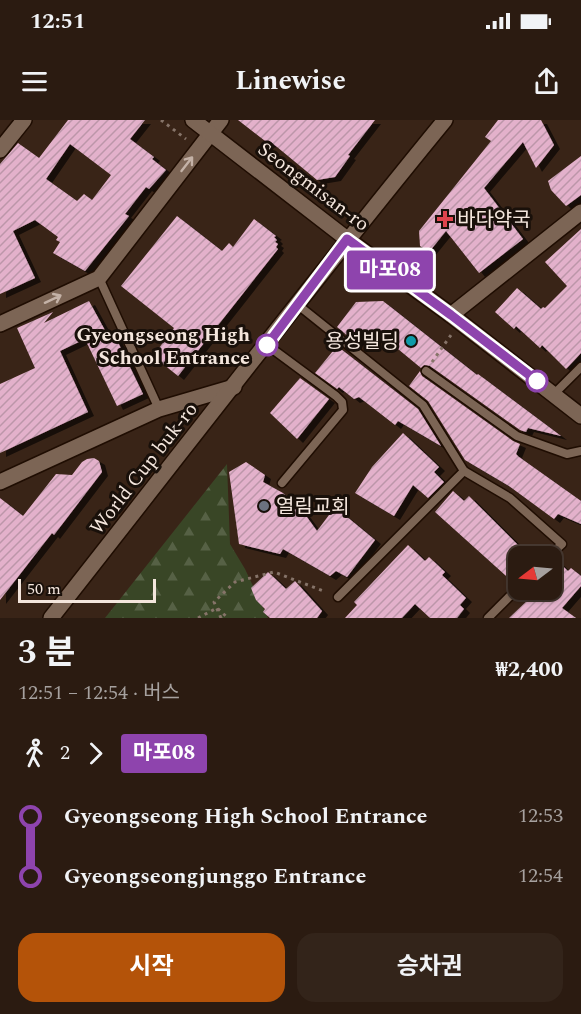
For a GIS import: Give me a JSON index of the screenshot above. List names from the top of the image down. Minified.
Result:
{"streets":{"street":["Seongmisan-ro","World Cup buk-ro"]},"crossings":[["Seongmisan-ro","World Cup buk-ro"]],"places":{"health":["바다약국"],"other":["용성빌딩","Gyeongseong High School Entrance","열림교회"]},"lines":["bus line 마포08"],"scale_bar":"50 m","north":"left","page":{"status":"12:51","header":"Linewise","on_map":"마포08","scale":"50 m","heading":["3 분","12:51 – 12:54 · 버스","₩2,400"],"legs":["2","마포08"],"list":[{"name":"Gyeongseong High School Entrance","value":"12:53"},{"name":"Gyeongseongjunggo Entrance","value":"12:54"}],"buttons":["시작","승차권"]}}
